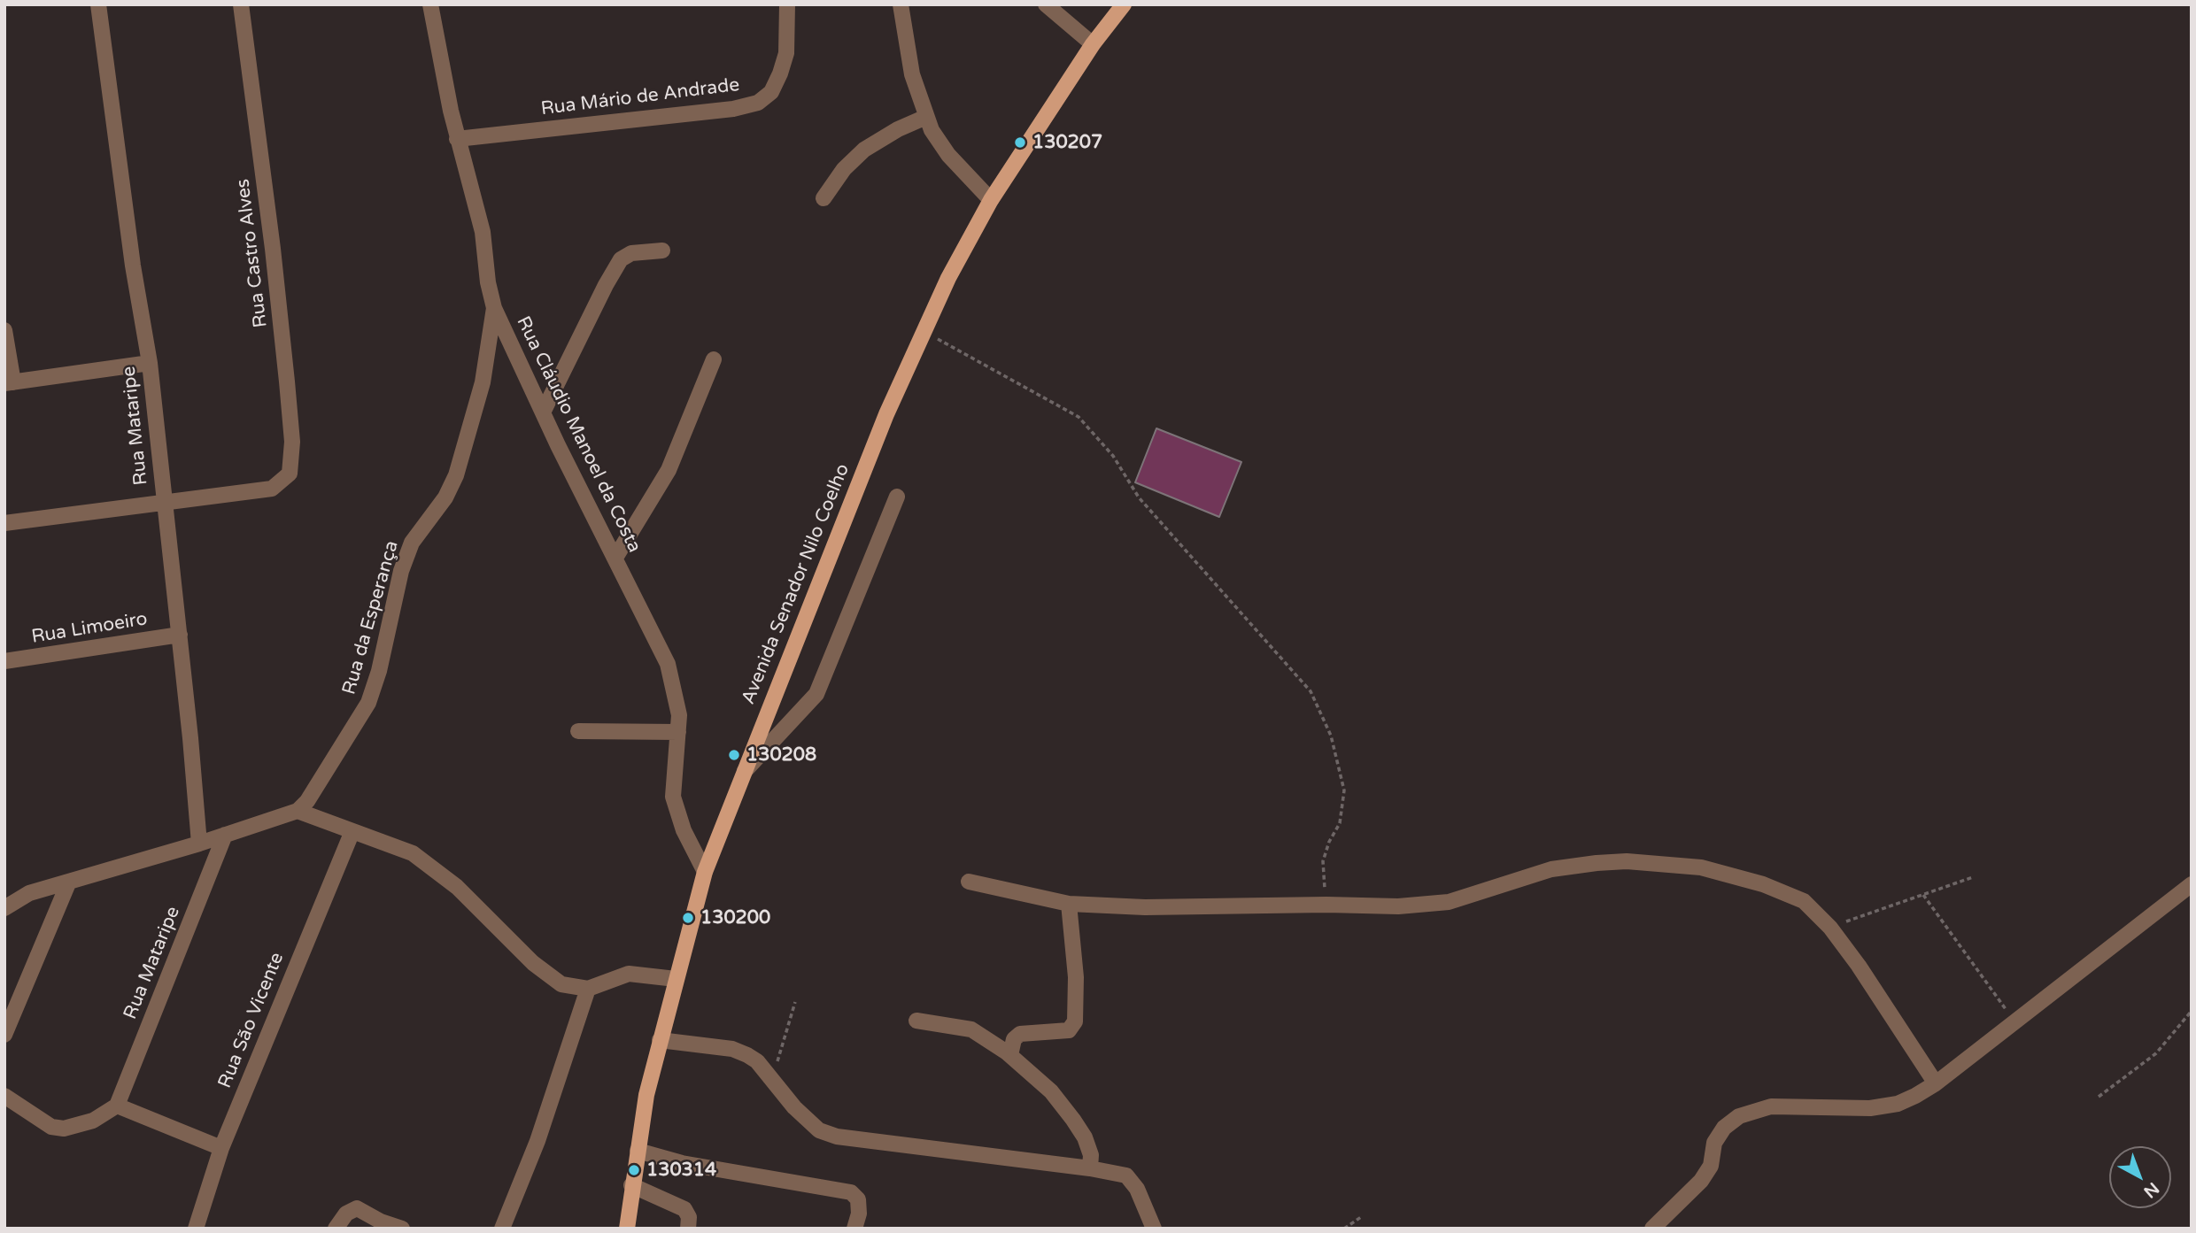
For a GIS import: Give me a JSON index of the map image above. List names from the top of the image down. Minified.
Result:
{"streets":{"main road":["Avenida Senador Nilo Coelho"],"street":["Rua Mário de Andrade","Rua Castro Alves","Rua Mataripe","Rua Cláudio Manoel da Costa","Rua da Esperança","Rua Limoeiro","Rua São Vicente"]},"crossings":[["Rua Mário de Andrade","Rua Cláudio Manoel da Costa"],["Rua Castro Alves","Rua Mataripe"],["Rua Mataripe","Rua Limoeiro"],["Rua Cláudio Manoel da Costa","Avenida Senador Nilo Coelho"],["Rua Cláudio Manoel da Costa","Rua da Esperança"]],"places":["130207","130208","130200","130314"],"north":"bottom right"}
